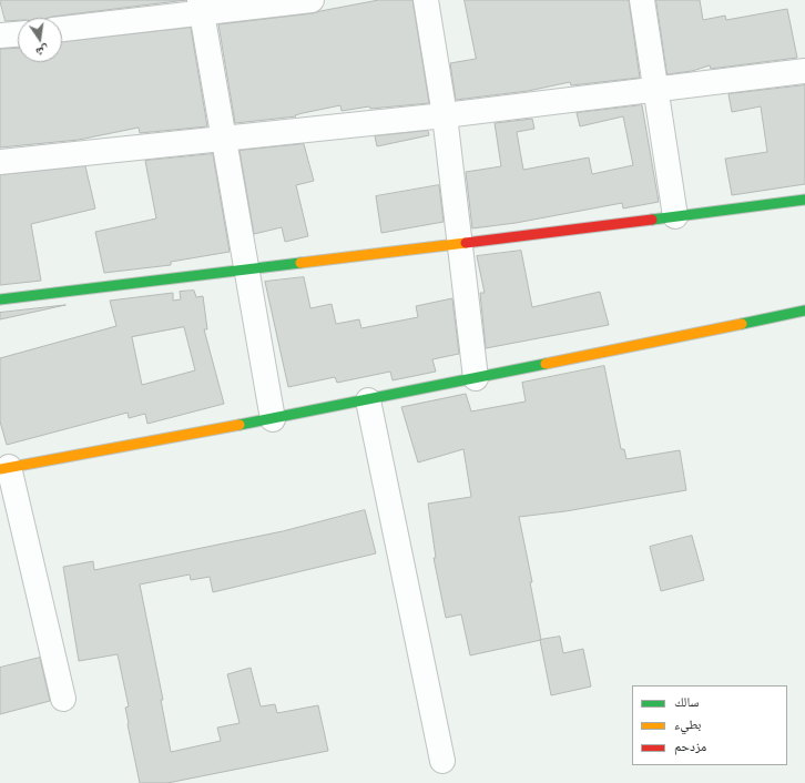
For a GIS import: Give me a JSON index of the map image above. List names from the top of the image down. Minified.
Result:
{"legend":["سالك","بطيء","مزدحم"],"north":"bottom"}
